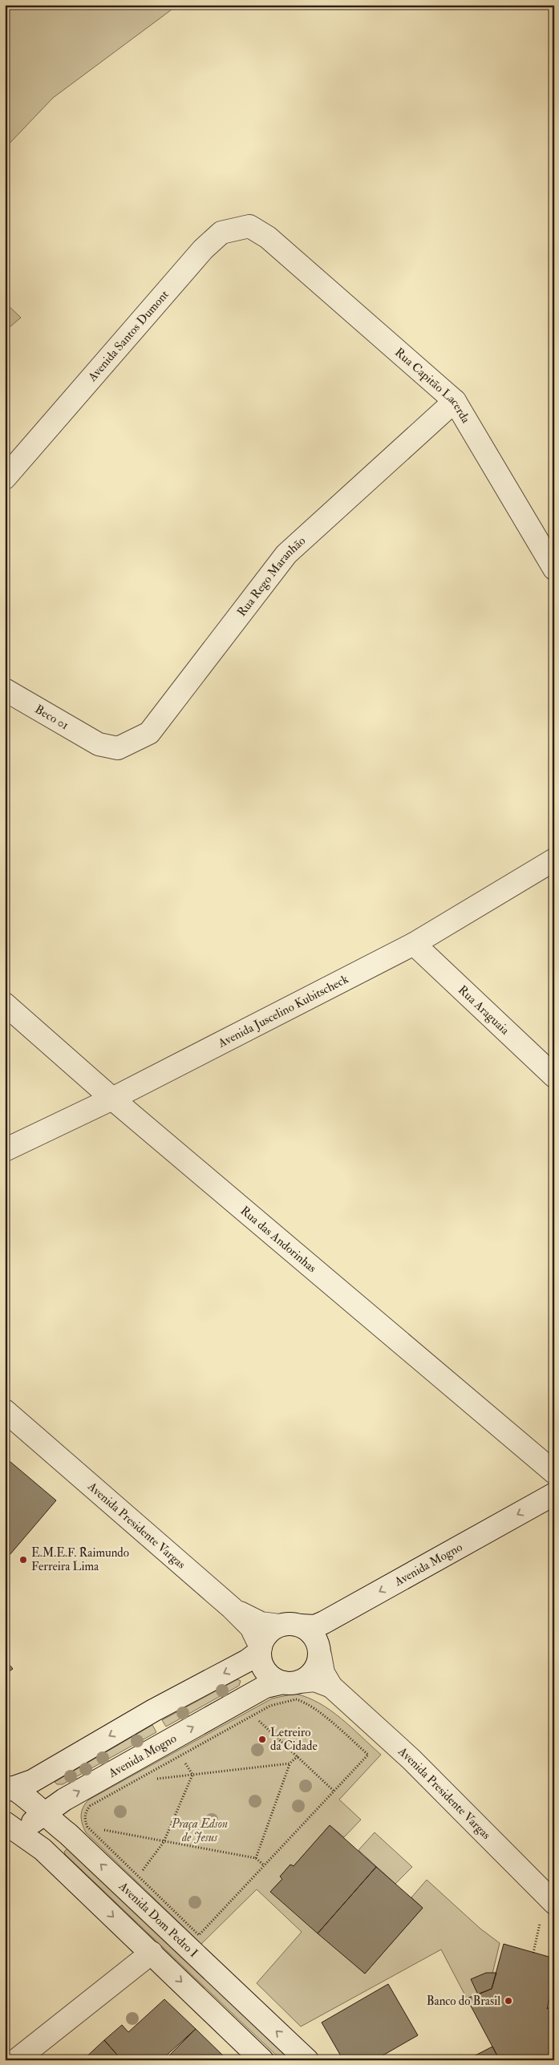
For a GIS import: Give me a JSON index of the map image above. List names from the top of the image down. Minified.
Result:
{"streets":{"street":["Avenida Santos Dumont","Rua Capitão Lacerda","Rua Rego Maranhão","Beco 01","Rua Araguaia","Avenida Juscelino Kubitscheck","Rua das Andorinhas","Avenida Presidente Vargas","Avenida Mogno","Avenida Dom Pedro I"]},"crossings":[["Avenida Santos Dumont","Rua Capitão Lacerda"],["Rua Capitão Lacerda","Rua Rego Maranhão"],["Rua Rego Maranhão","Beco 01"],["Rua Araguaia","Avenida Juscelino Kubitscheck"],["Avenida Juscelino Kubitscheck","Rua das Andorinhas"],["Avenida Presidente Vargas","Avenida Mogno"],["Avenida Mogno","Avenida Dom Pedro I"]],"parks":["Praça Edson de Jesus"],"places":["E.M.E.F. Raimundo Ferreira Lima","Letreiro da Cidade","Banco do Brasil"]}
